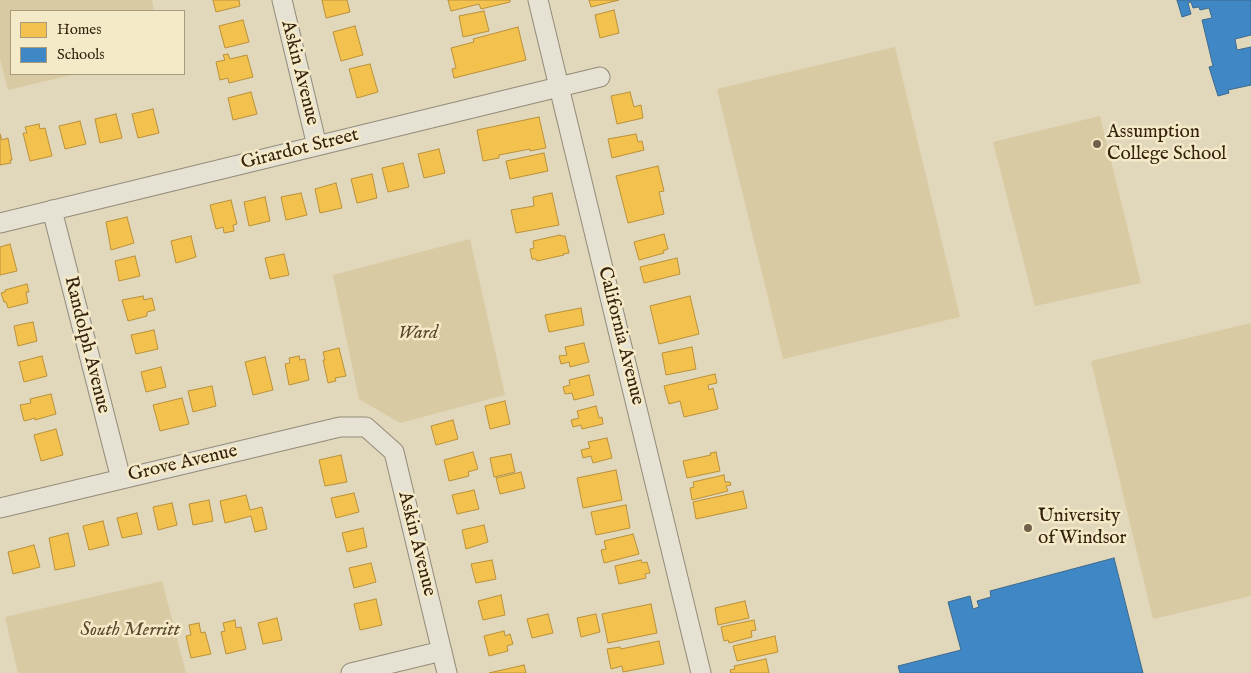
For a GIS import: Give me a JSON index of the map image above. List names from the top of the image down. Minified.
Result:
{"streets":{"street":["Askin Avenue","Girardot Street","California Avenue","Randolph Avenue","Grove Avenue"]},"crossings":[["Askin Avenue","Girardot Street"],["Askin Avenue","Grove Avenue"],["Girardot Street","California Avenue"],["Girardot Street","Randolph Avenue"],["Randolph Avenue","Grove Avenue"]],"parks":["Ward","South Merritt"],"places":["Assumption College School","University of Windsor"],"legend":["Homes","Schools"]}
